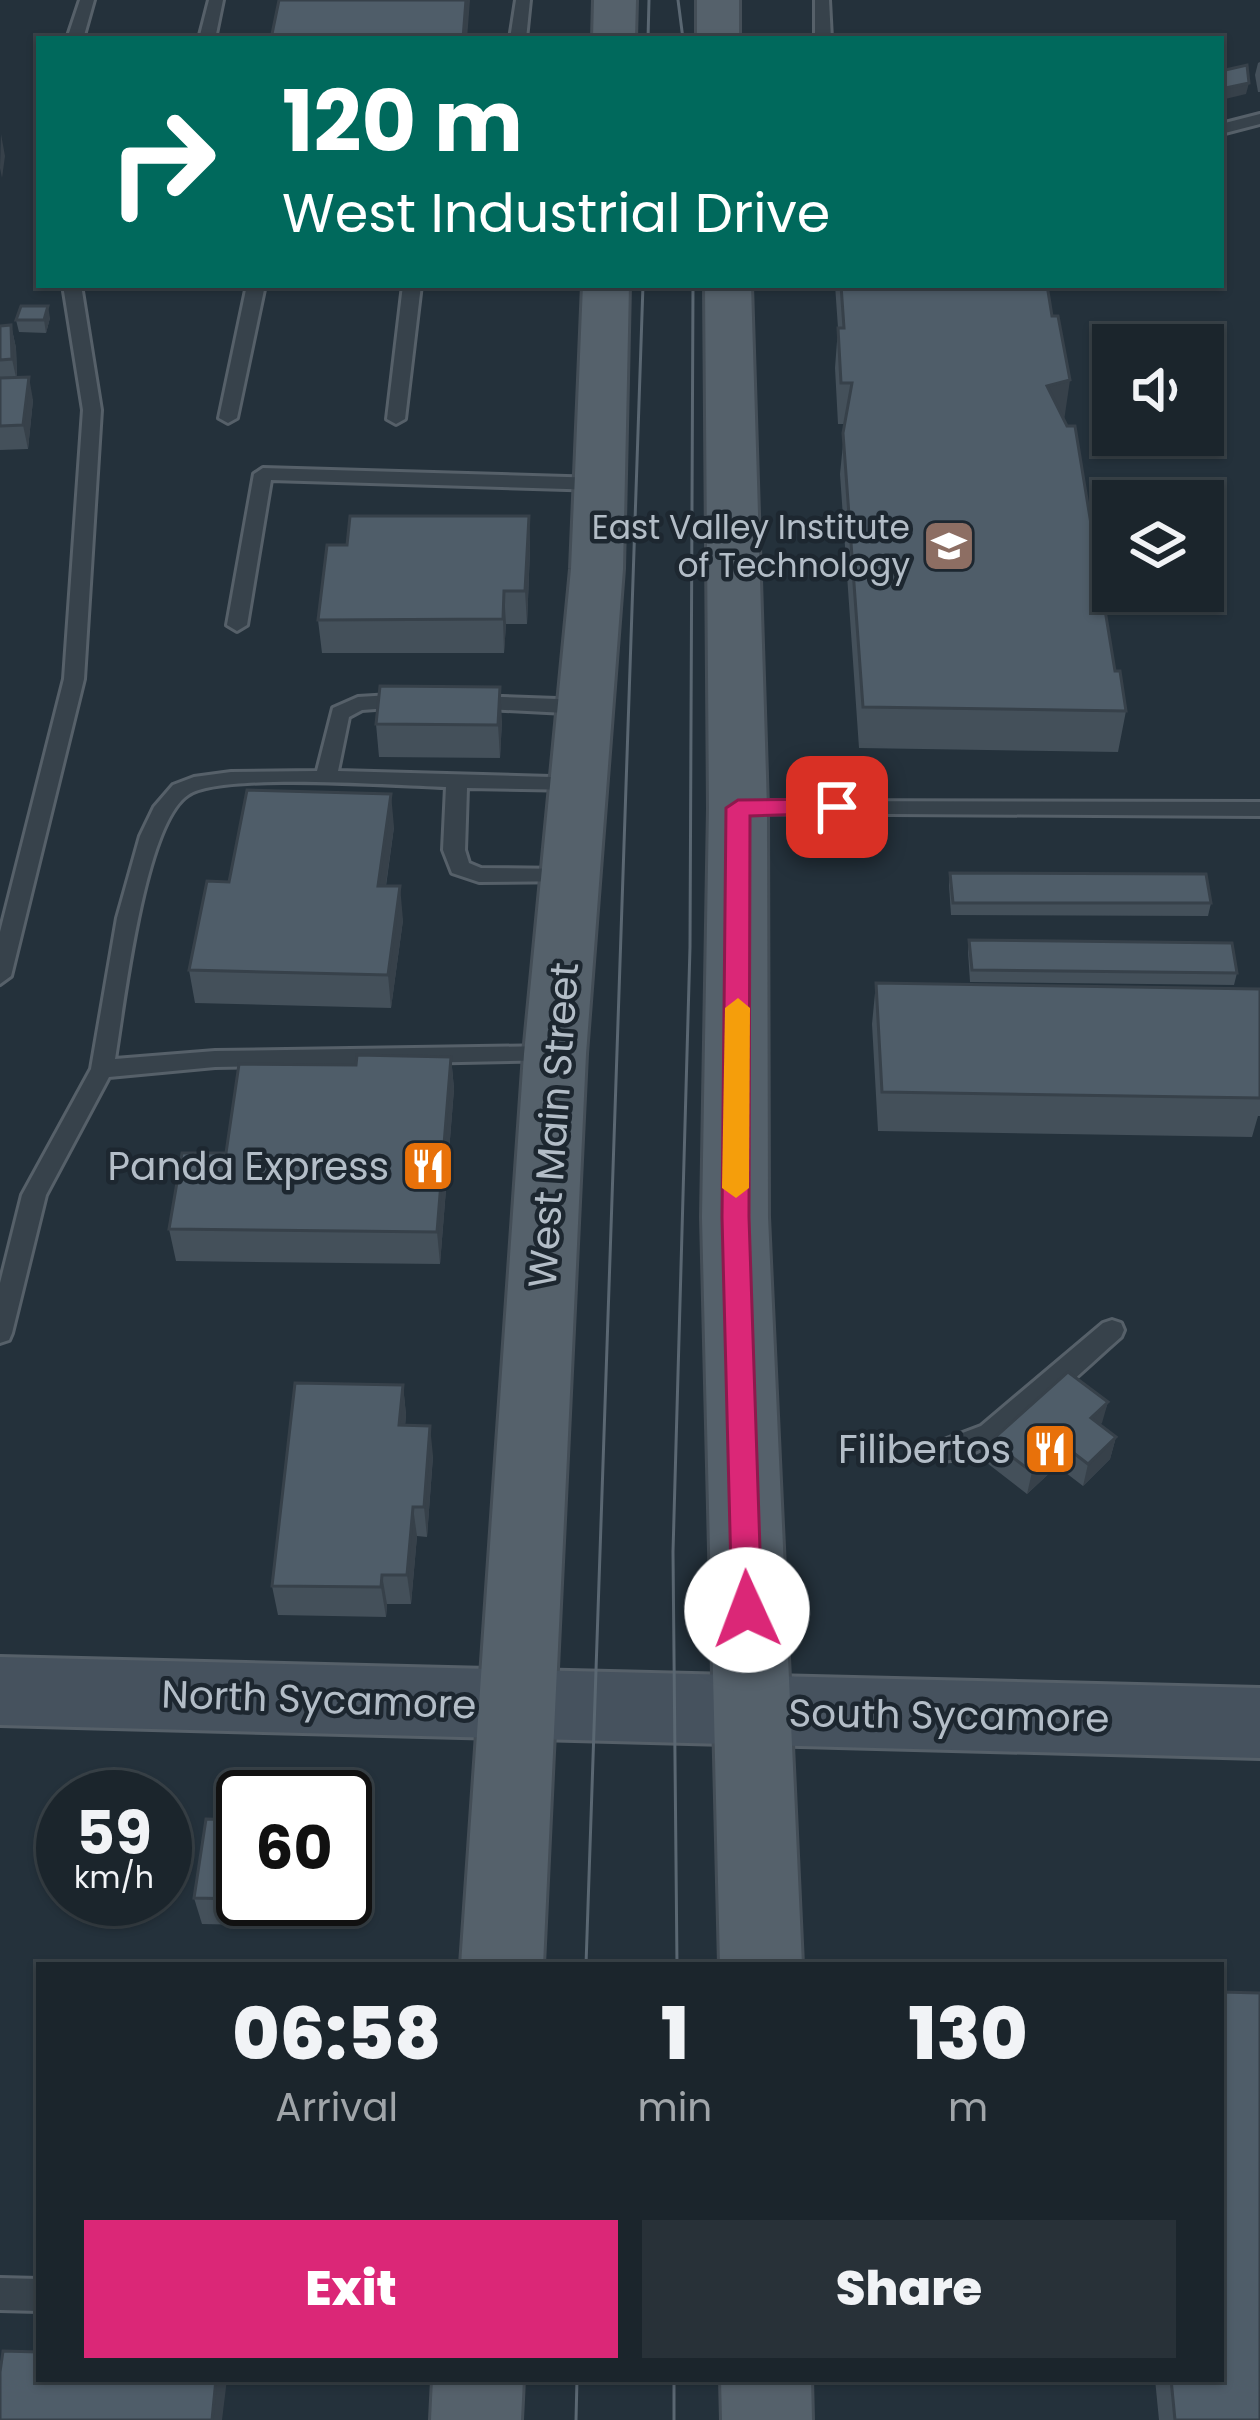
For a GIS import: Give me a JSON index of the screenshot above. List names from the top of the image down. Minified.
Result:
{"streets":{"main road":["West Main Street"],"street":["North Sycamore","South Sycamore"]},"crossings":[["West Main Street","North Sycamore"],["North Sycamore","South Sycamore"]],"places":{"school or university":["East Valley Institute of Technology"],"restaurant":["Panda Express","Filibertos"]},"page":{"turn":["120 m","West Industrial Drive"],"speed":"59 km/h","limit":"60","eta":["06:58","Arrival","1","min","130","m"],"buttons":["Exit","Share"]}}
